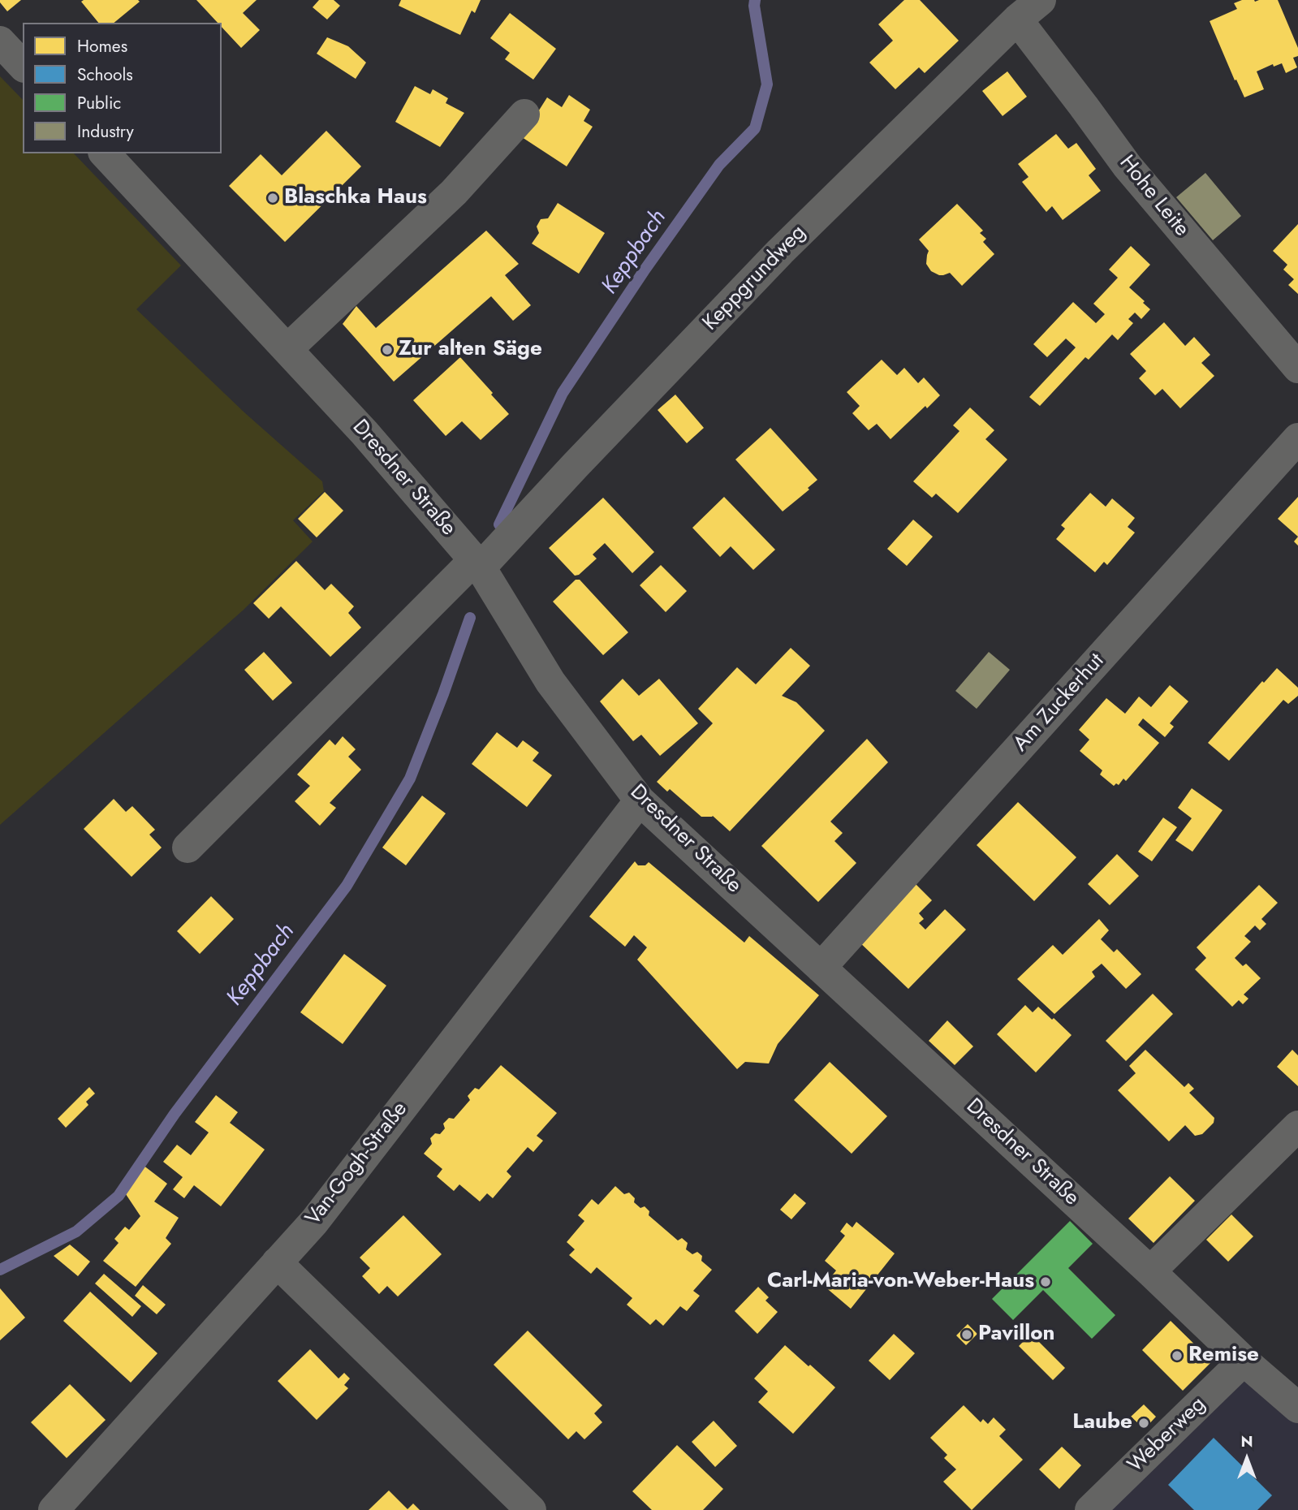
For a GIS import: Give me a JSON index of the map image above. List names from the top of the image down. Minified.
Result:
{"streets":{"street":["Hohe Leite","Keppgrundweg","Dresdner Straße","Am Zuckerhut","Van-Gogh-Straße","Weberweg"]},"crossings":[["Hohe Leite","Keppgrundweg"],["Keppgrundweg","Dresdner Straße"],["Dresdner Straße","Am Zuckerhut"],["Dresdner Straße","Van-Gogh-Straße"],["Dresdner Straße","Weberweg"]],"water":["Keppbach"],"places":["Blaschka Haus","Zur alten Säge","Carl-Maria-von-Weber-Haus","Pavillon","Remise","Laube"],"legend":["Homes","Schools","Public","Industry"],"north":"top"}
